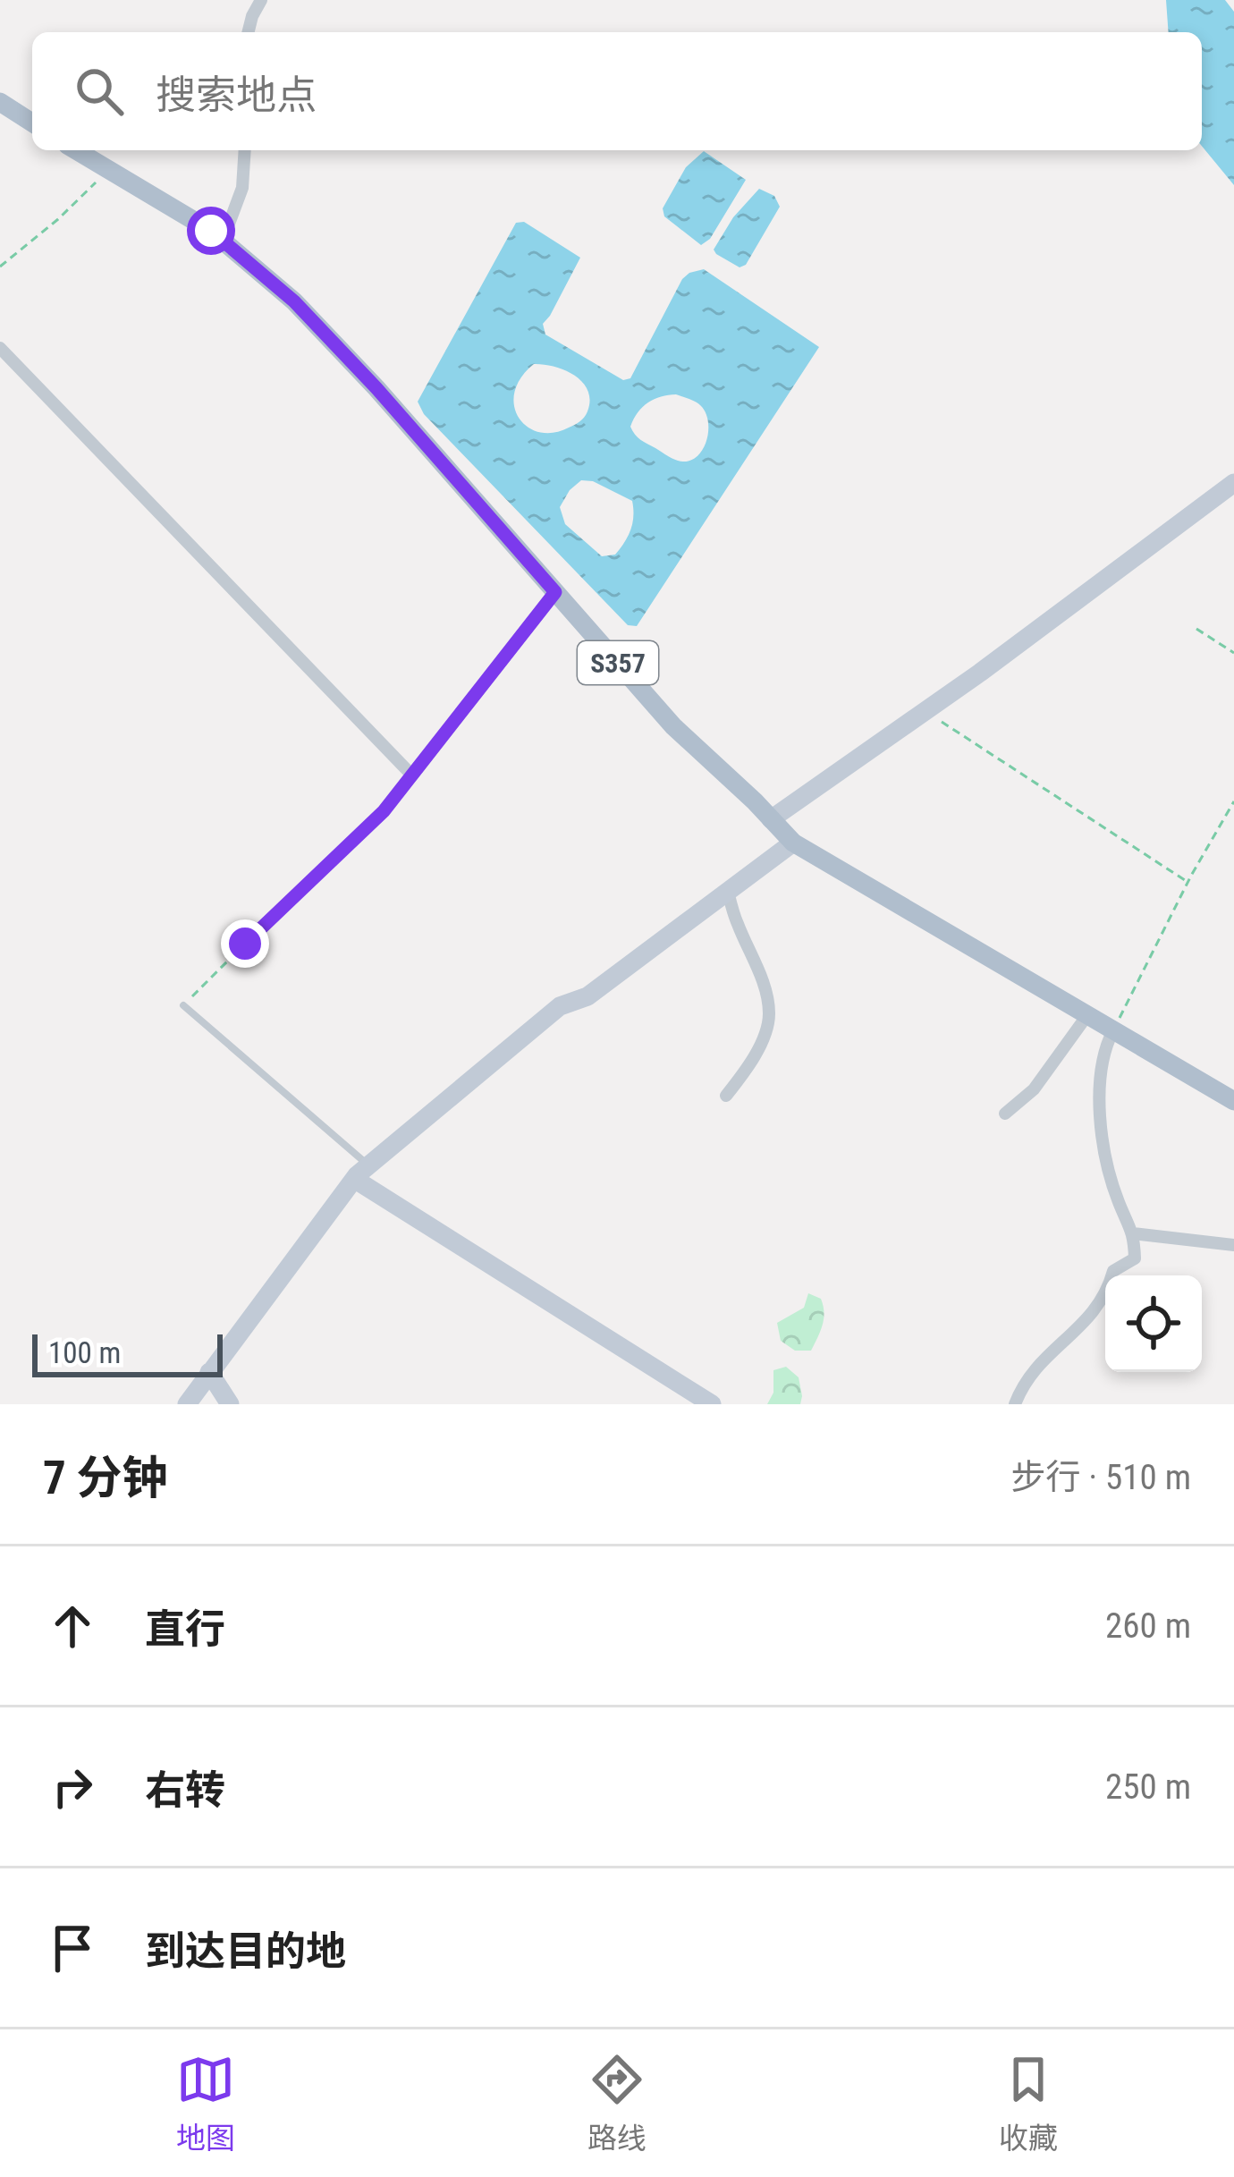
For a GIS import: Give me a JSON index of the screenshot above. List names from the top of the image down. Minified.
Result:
{"streets":{"main road":["S357"]},"scale_bar":"100 m","page":{"search":"搜索地点","scale":"100 m","heading":["7 分钟","步行 · 510 m"],"list":[["直行","260 m"],["右转","250 m"],"到达目的地"],"nav":["地图","路线","收藏"]}}
